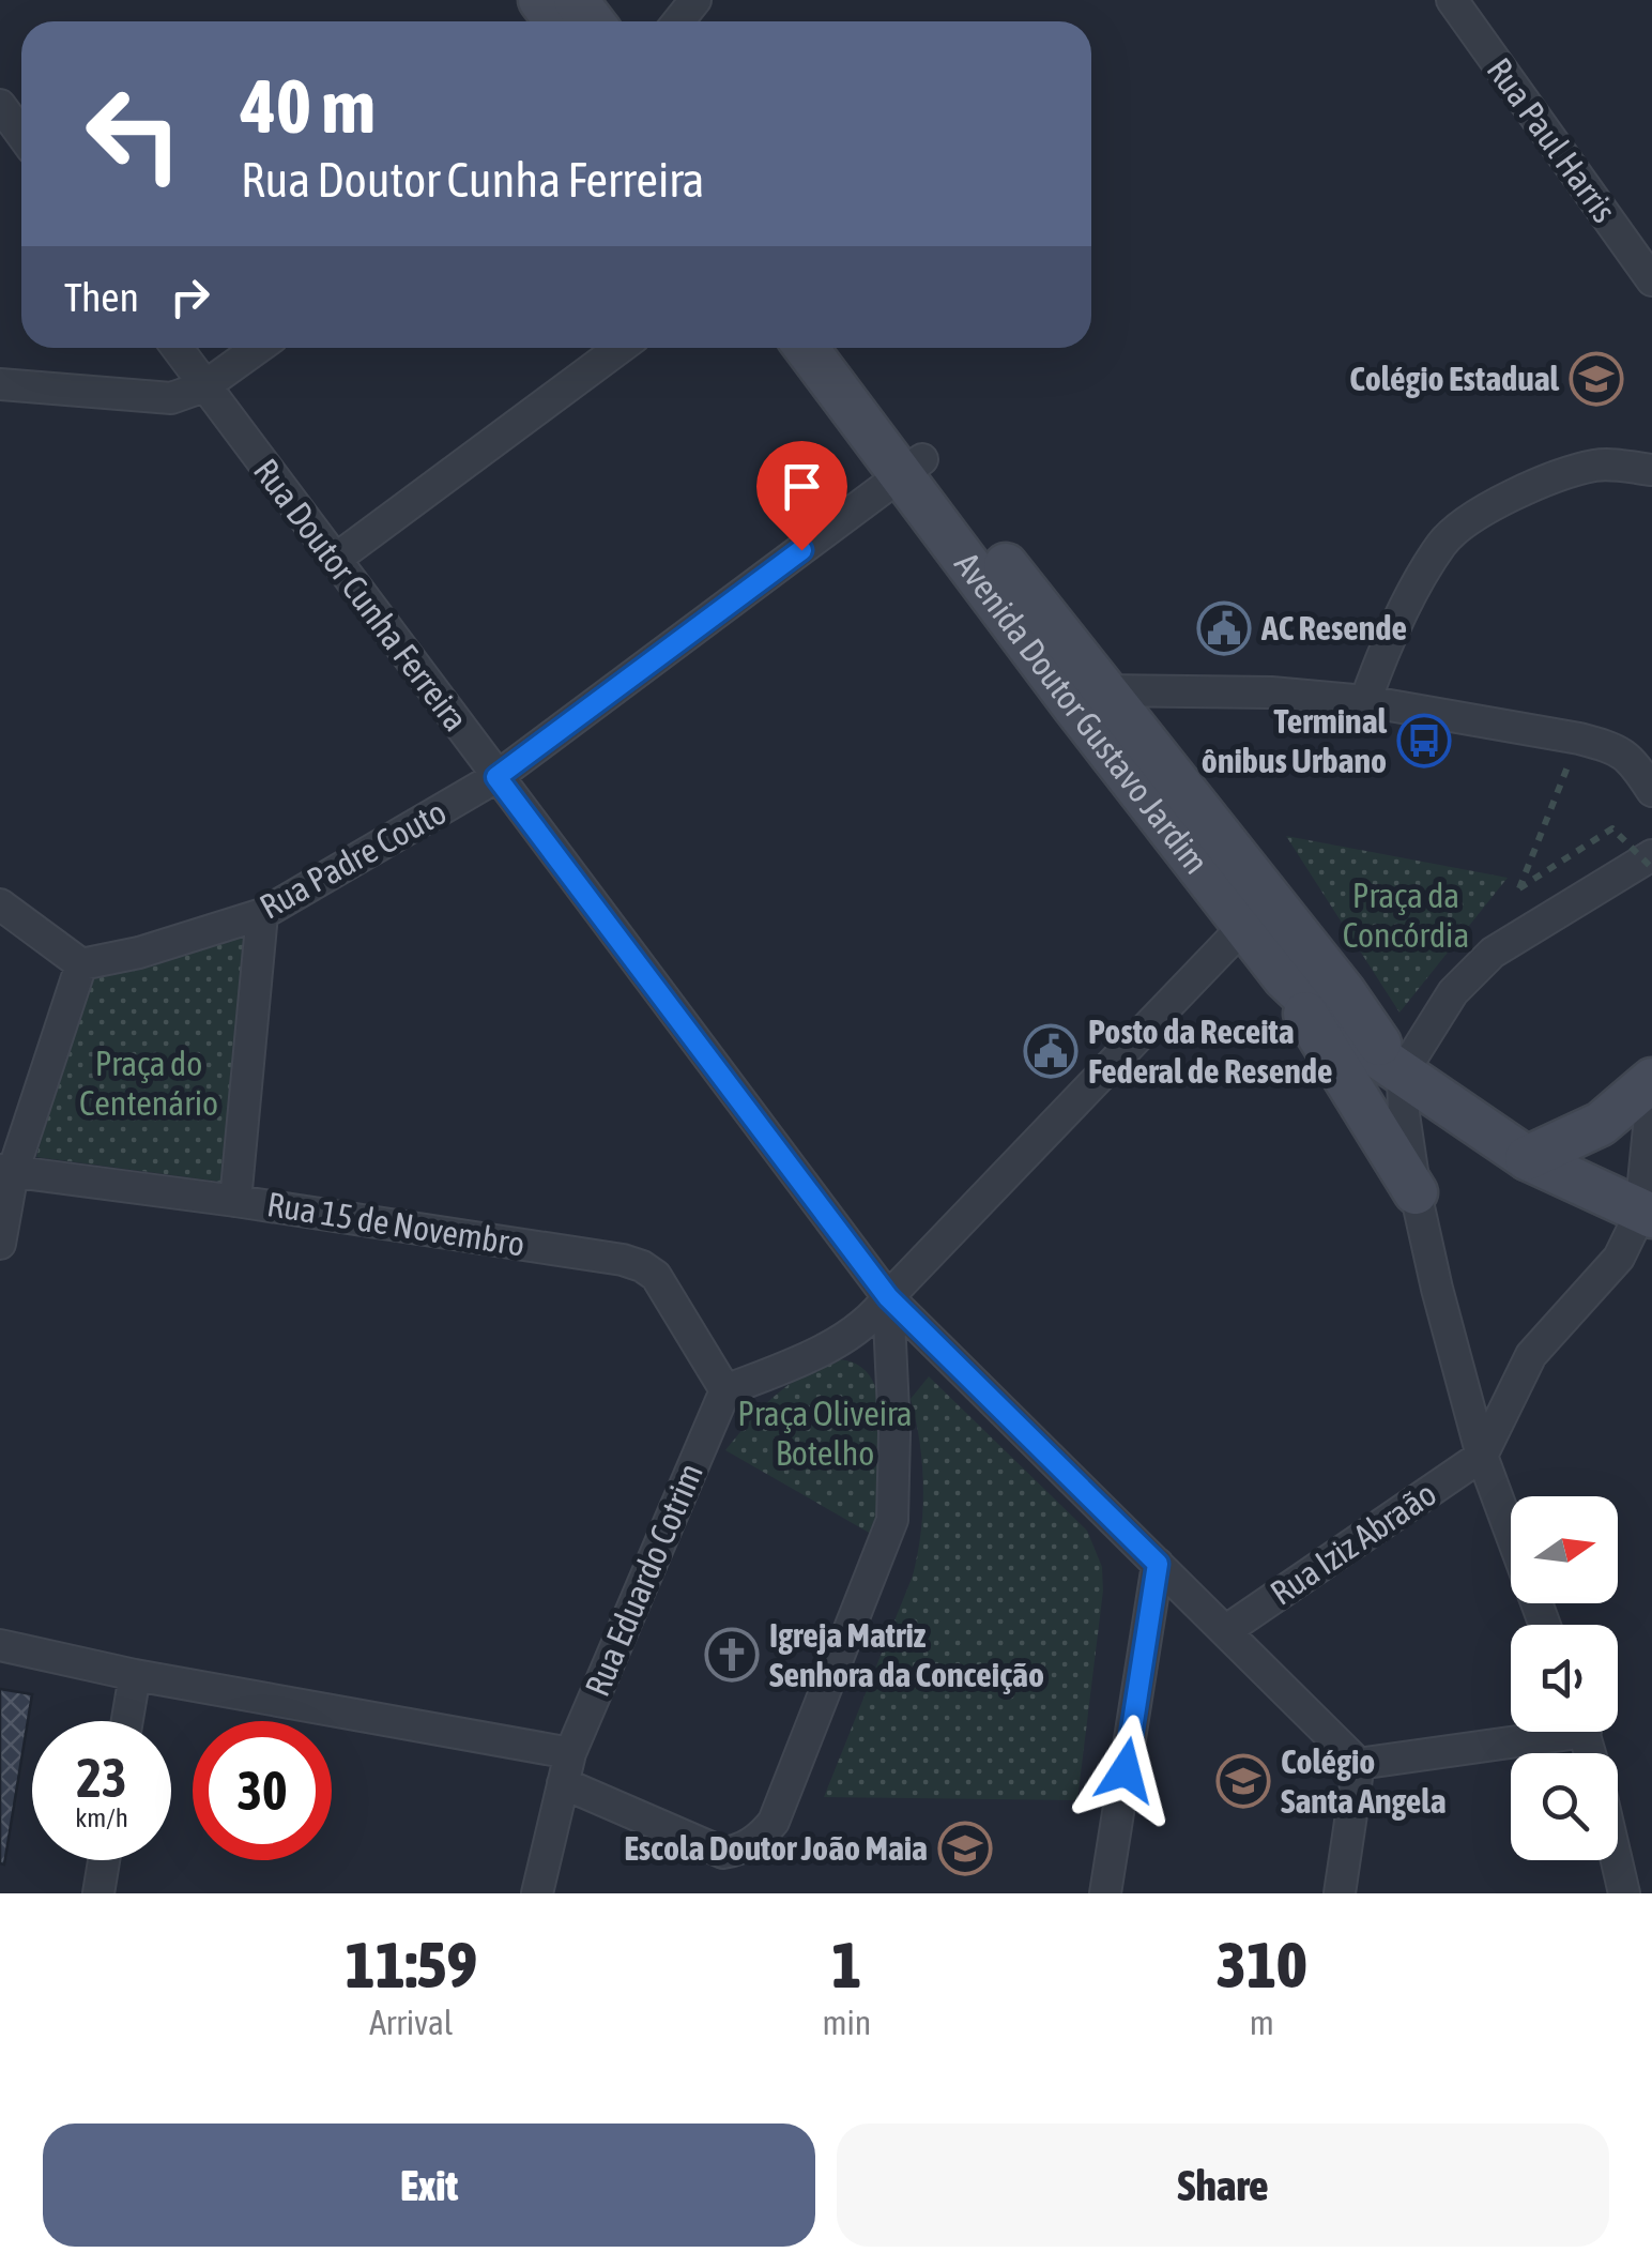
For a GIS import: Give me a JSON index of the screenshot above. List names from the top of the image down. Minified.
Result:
{"streets":{"main road":["Avenida Doutor Gustavo Jardim"],"street":["Rua Paul Harris","Rua Doutor Cunha Ferreira","Rua Padre Couto","Rua 15 de Novembro","Rua Iziz Abraão","Rua Eduardo Cotrim"]},"crossings":[["Rua Doutor Cunha Ferreira","Rua Padre Couto"],["Rua Doutor Cunha Ferreira","Rua Iziz Abraão"],["Avenida Doutor Gustavo Jardim","Rua Padre Couto"],["Rua 15 de Novembro","Rua Eduardo Cotrim"]],"parks":["Praça da Concórdia","Praça do Centenário","Praça Oliveira Botelho"],"places":{"school or university":["Colégio Estadual","Colégio Santa Angela","Escola Doutor João Maia"],"public building":["AC Resende","Posto da Receita Federal de Resende"],"bus stop":["Terminal ônibus Urbano"],"church":["Igreja Matriz Senhora da Conceição"]},"north":"right","page":{"turn":["40 m","Rua Doutor Cunha Ferreira"],"then":"Then","speed":"23 km/h","limit":"30","eta":["11:59","Arrival","1","min","310","m"],"buttons":["Exit","Share"]}}
